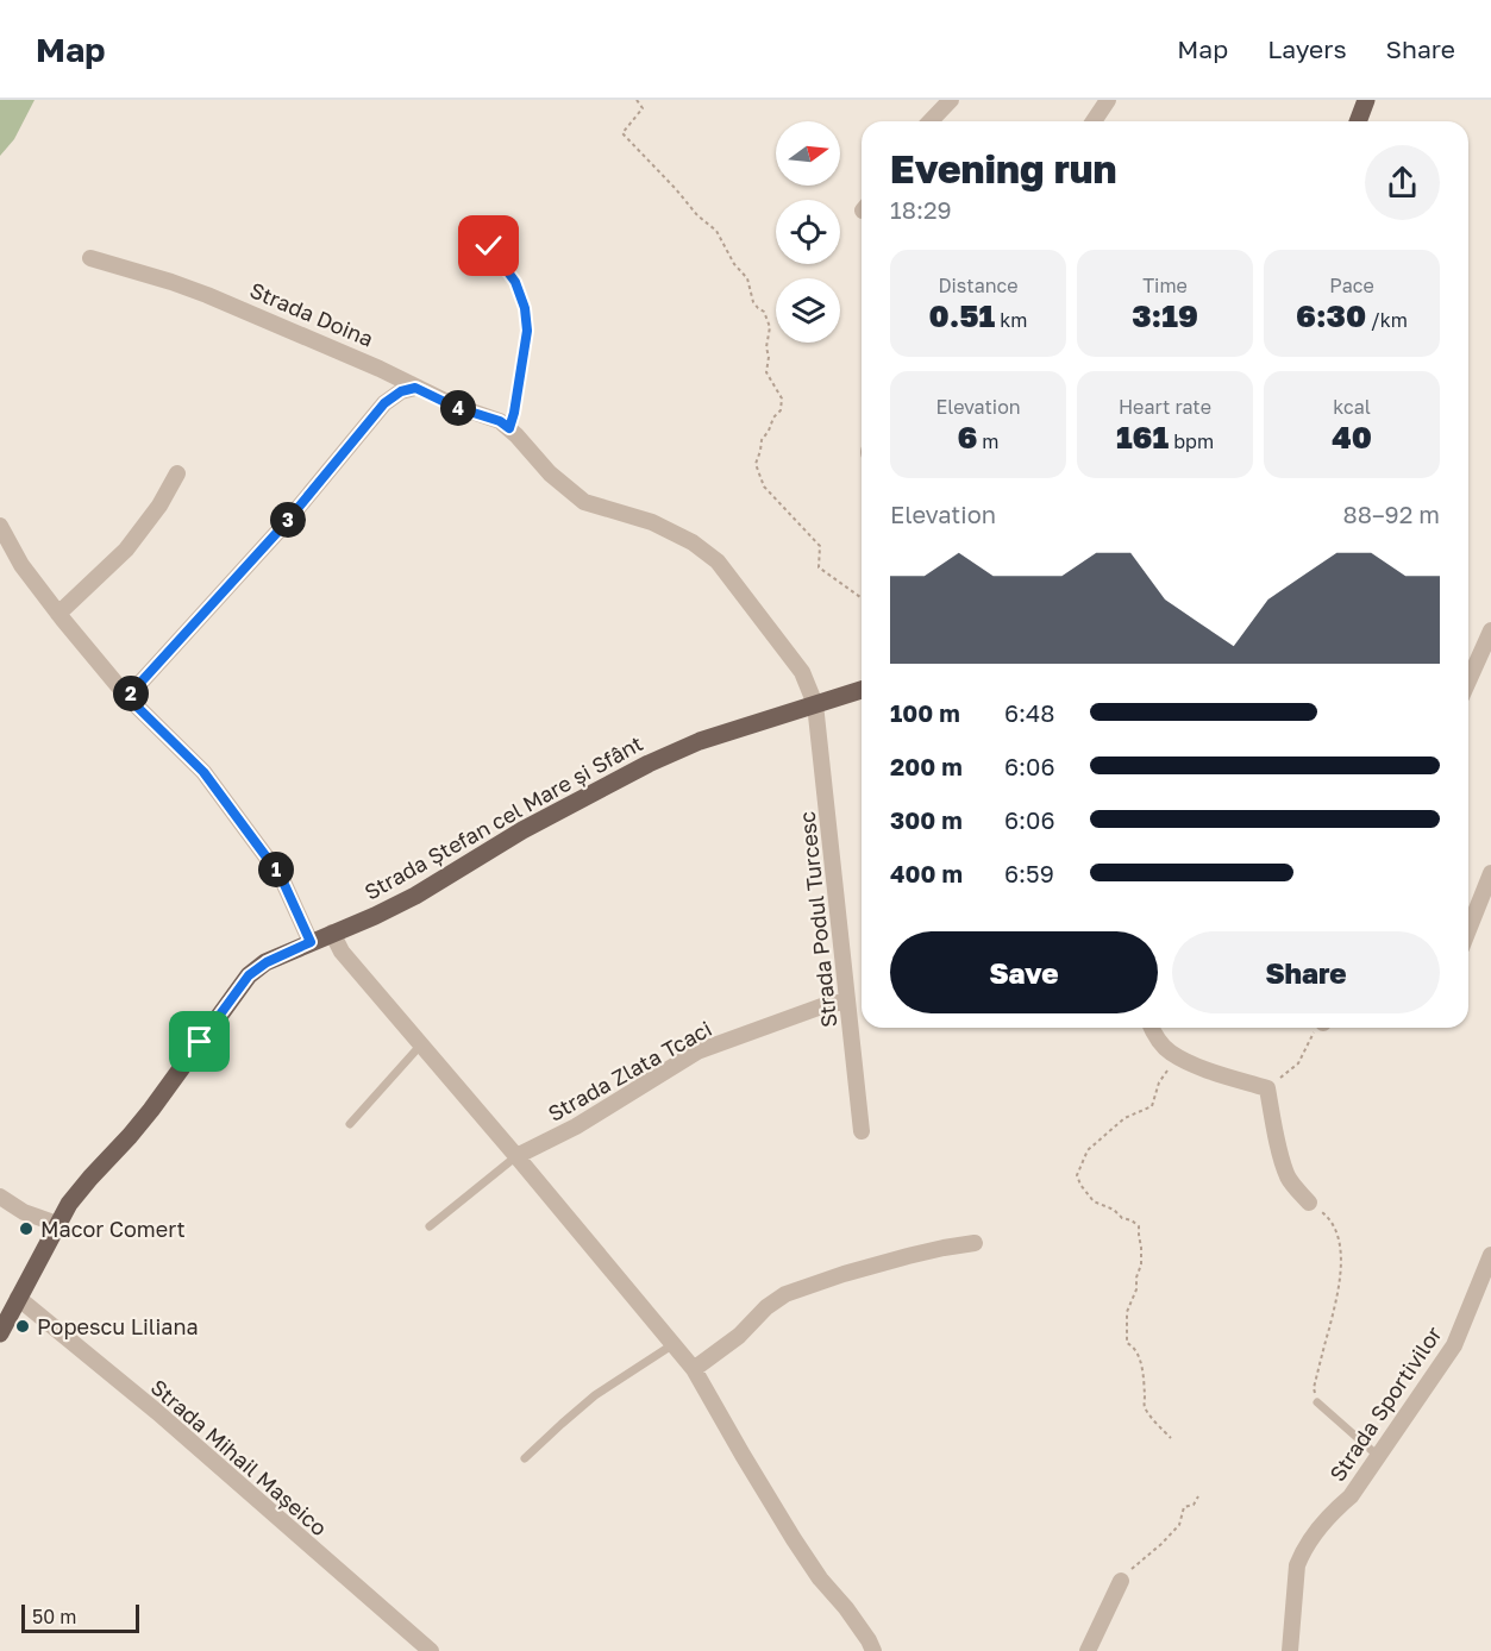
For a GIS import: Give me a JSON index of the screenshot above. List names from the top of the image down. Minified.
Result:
{"streets":{"main road":["Strada Ștefan cel Mare și Sfânt"],"street":["Strada Doina","Strada Podul Turcesc","Strada Zlata Tcaci","Strada Sportivilor","Strada Mihail Mașeico"]},"crossings":[["Strada Doina","Strada Ștefan cel Mare și Sfânt"],["Strada Doina","Strada Podul Turcesc"],["Strada Ștefan cel Mare și Sfânt","Strada Podul Turcesc"],["Strada Ștefan cel Mare și Sfânt","Strada Mihail Mașeico"],["Strada Podul Turcesc","Strada Zlata Tcaci"]],"places":["Macor Comert","Popescu Liliana"],"scale_bar":"50 m","north":"right","page":{"header":"Map","nav":["Map","Layers","Share"],"heading":["Evening run","18:29"],"stats":[["Distance","0.51 km"],["Time","3:19"],["Pace","6:30 /km"],["Elevation","6 m"],["Heart rate","161 bpm"],["kcal","40"]],"pins":["4","3","2","1"],"chart":["Elevation","88–92 m"],"list":[{"name":"100 m","note":"6:48"},{"name":"200 m","note":"6:06"},{"name":"300 m","note":"6:06"},{"name":"400 m","note":"6:59"}],"buttons":["Save","Share"],"scale":"50 m"}}
